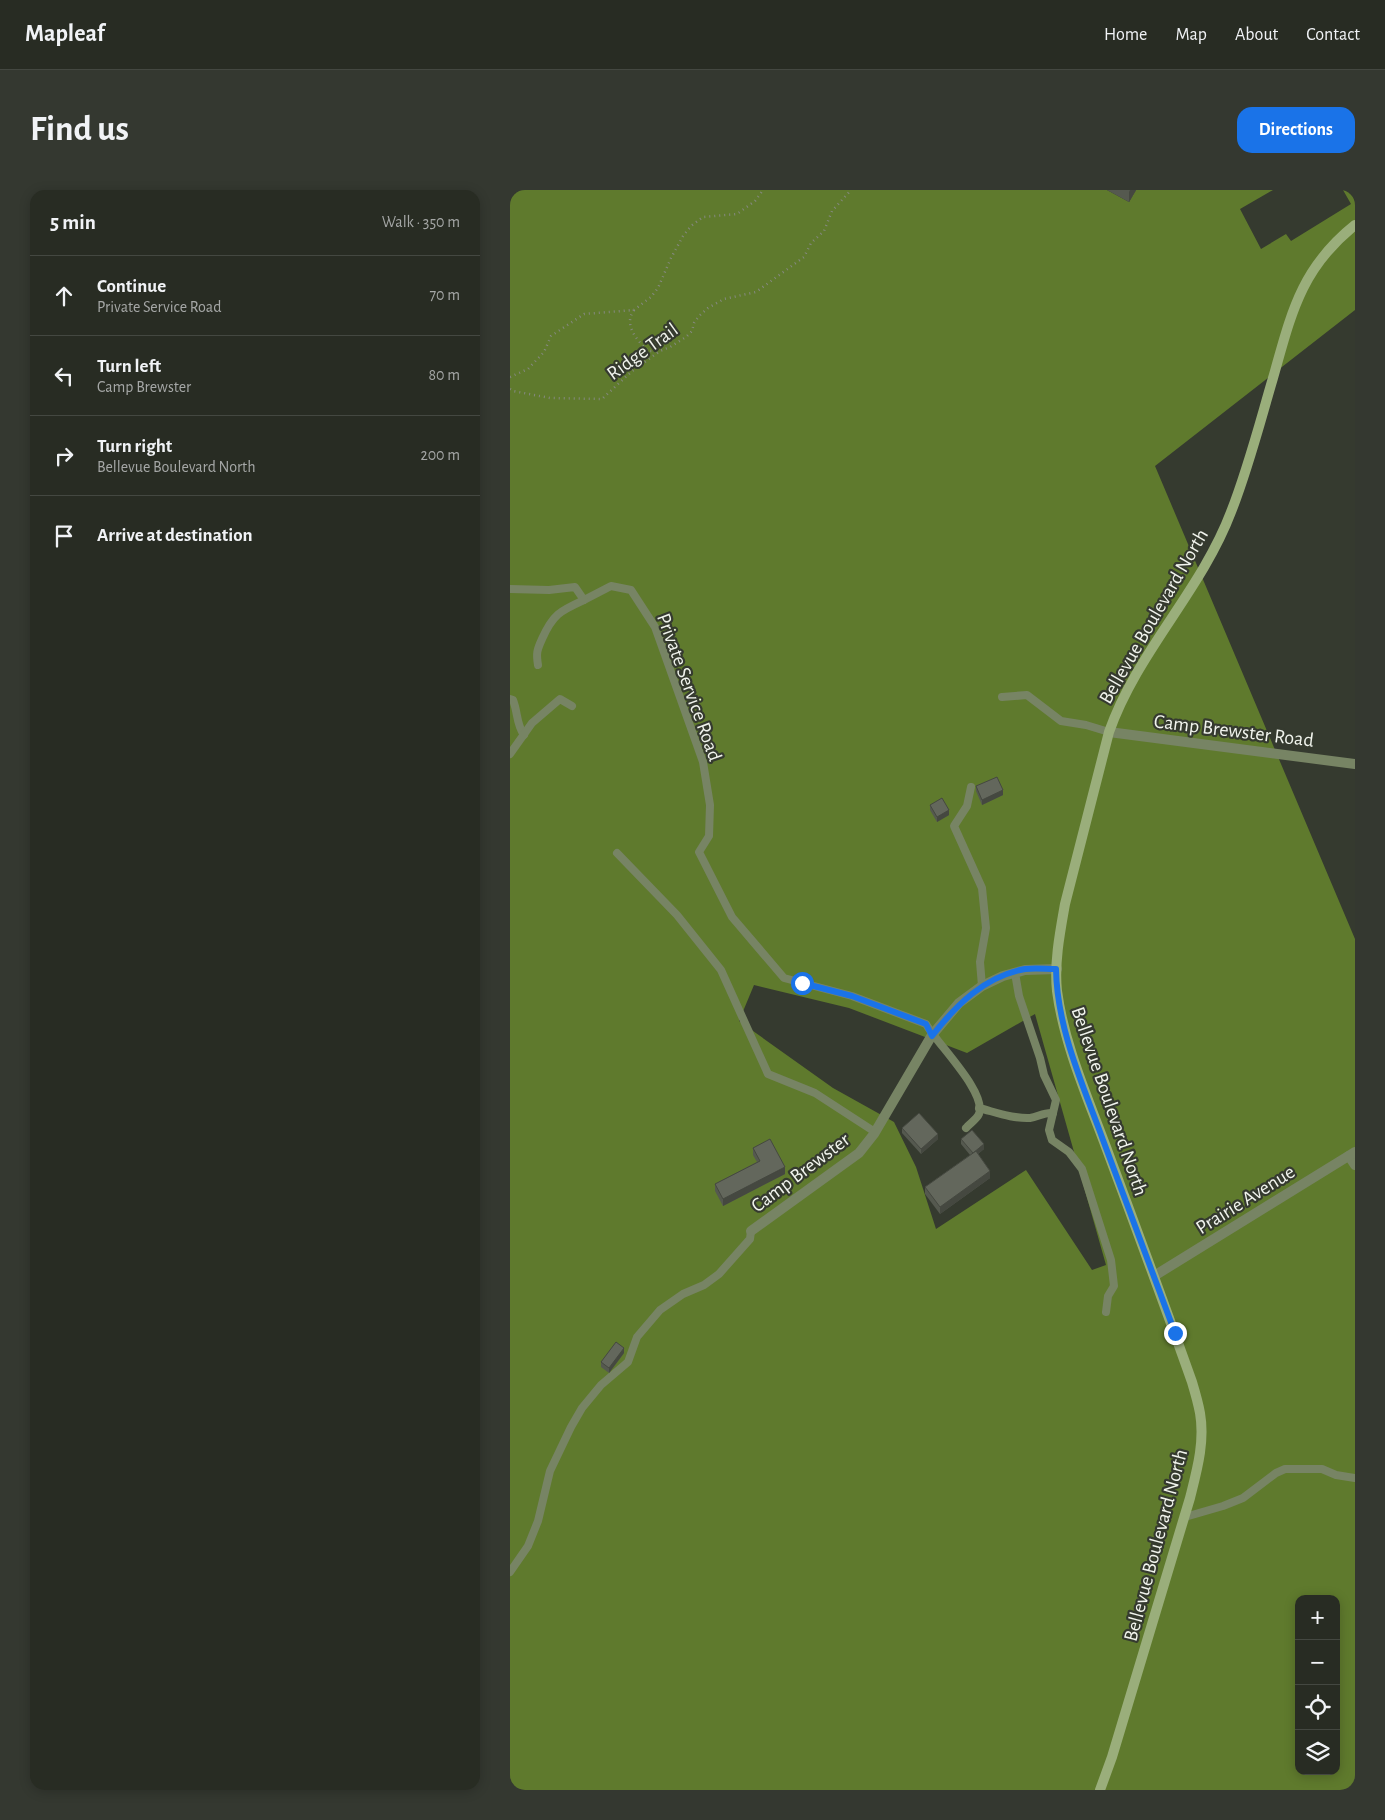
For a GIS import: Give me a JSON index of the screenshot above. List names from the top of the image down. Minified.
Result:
{"streets":{"main road":["Bellevue Boulevard North"],"street":["Camp Brewster Road","Camp Brewster","Prairie Avenue"],"lane":["Private Service Road"],"path":["Ridge Trail"]},"crossings":[["Bellevue Boulevard North","Camp Brewster Road"],["Bellevue Boulevard North","Camp Brewster"],["Bellevue Boulevard North","Prairie Avenue"],["Private Service Road","Camp Brewster"]],"page":{"header":"Mapleaf","nav":["Home","Map","About","Contact"],"buttons":"Directions","title":"Find us","heading":["5 min","Walk · 350 m"],"list":[["Continue","Private Service Road","70 m"],["Turn left","Camp Brewster","80 m"],["Turn right","Bellevue Boulevard North","200 m"],"Arrive at destination"],"map_buttons":["+","−"]}}
